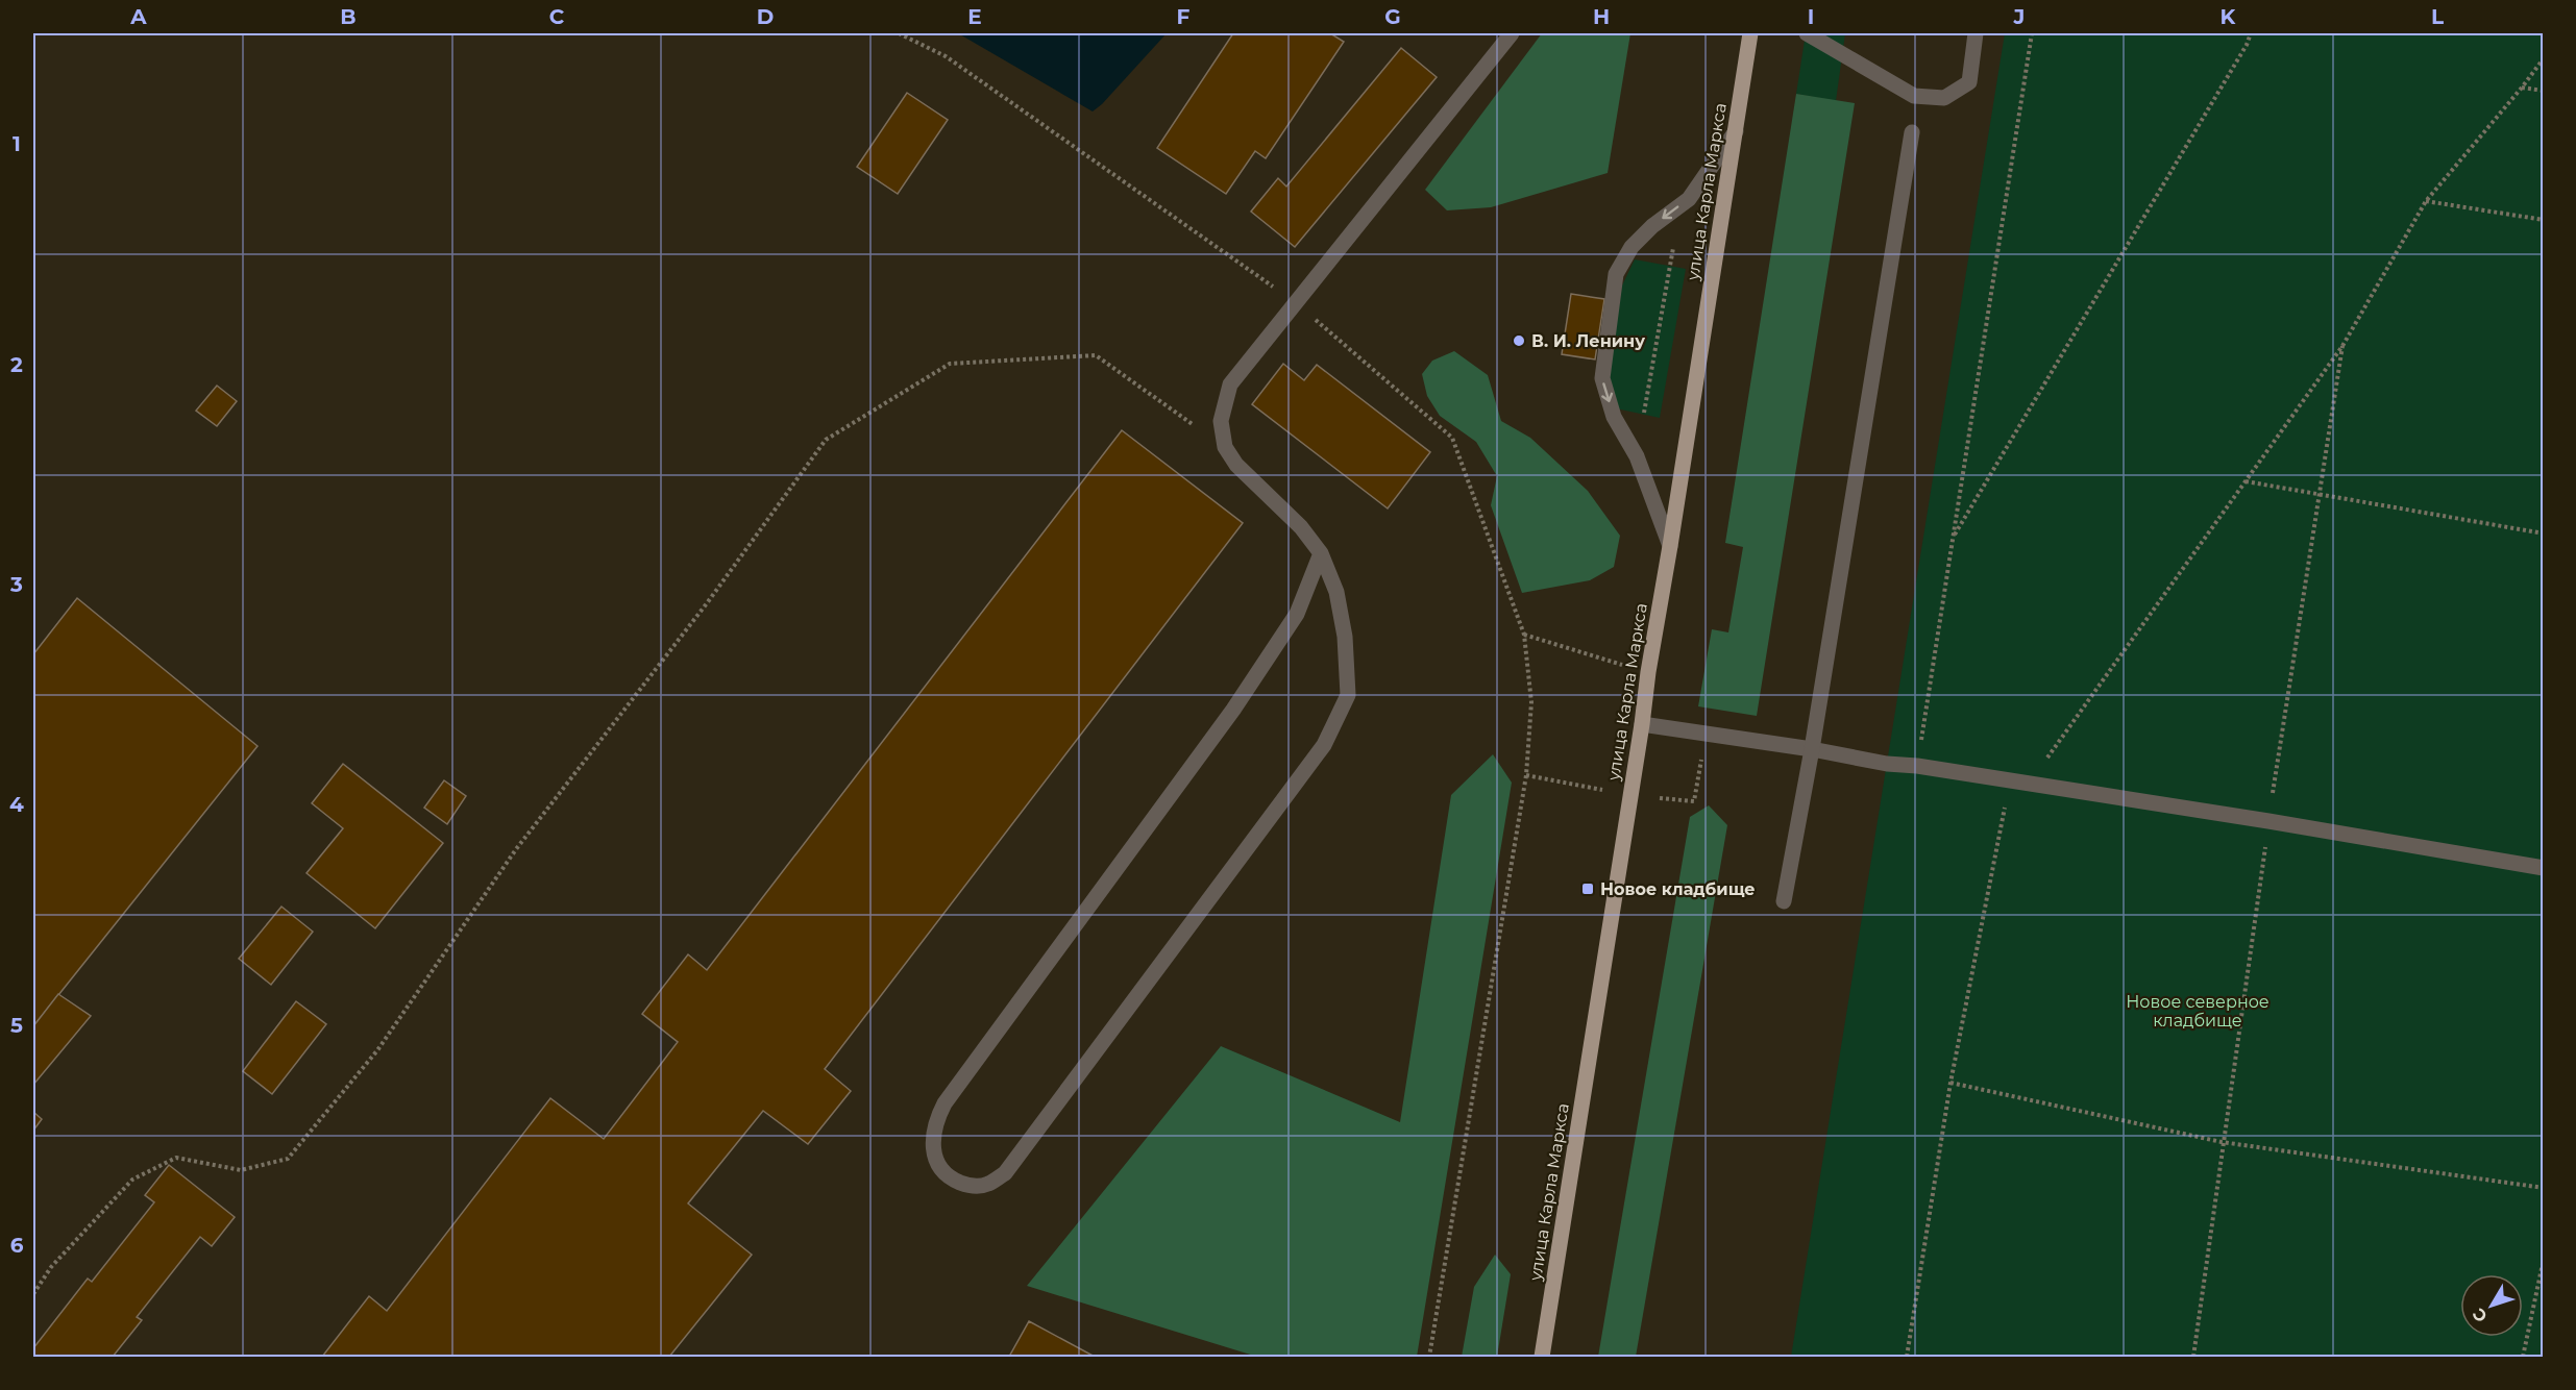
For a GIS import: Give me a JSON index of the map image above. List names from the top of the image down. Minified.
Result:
{"streets":{"main road":["улица Карла Маркса"]},"parks":["Новое северное кладбище"],"places":{"other":["В. И. Ленину"],"transit":["Новое кладбище"]},"north":"bottom left","grid":{"columns":["A","B","C","D","E","F","G","H","I","J","K","L"],"rows":["1","2","3","4","5","6"]}}
